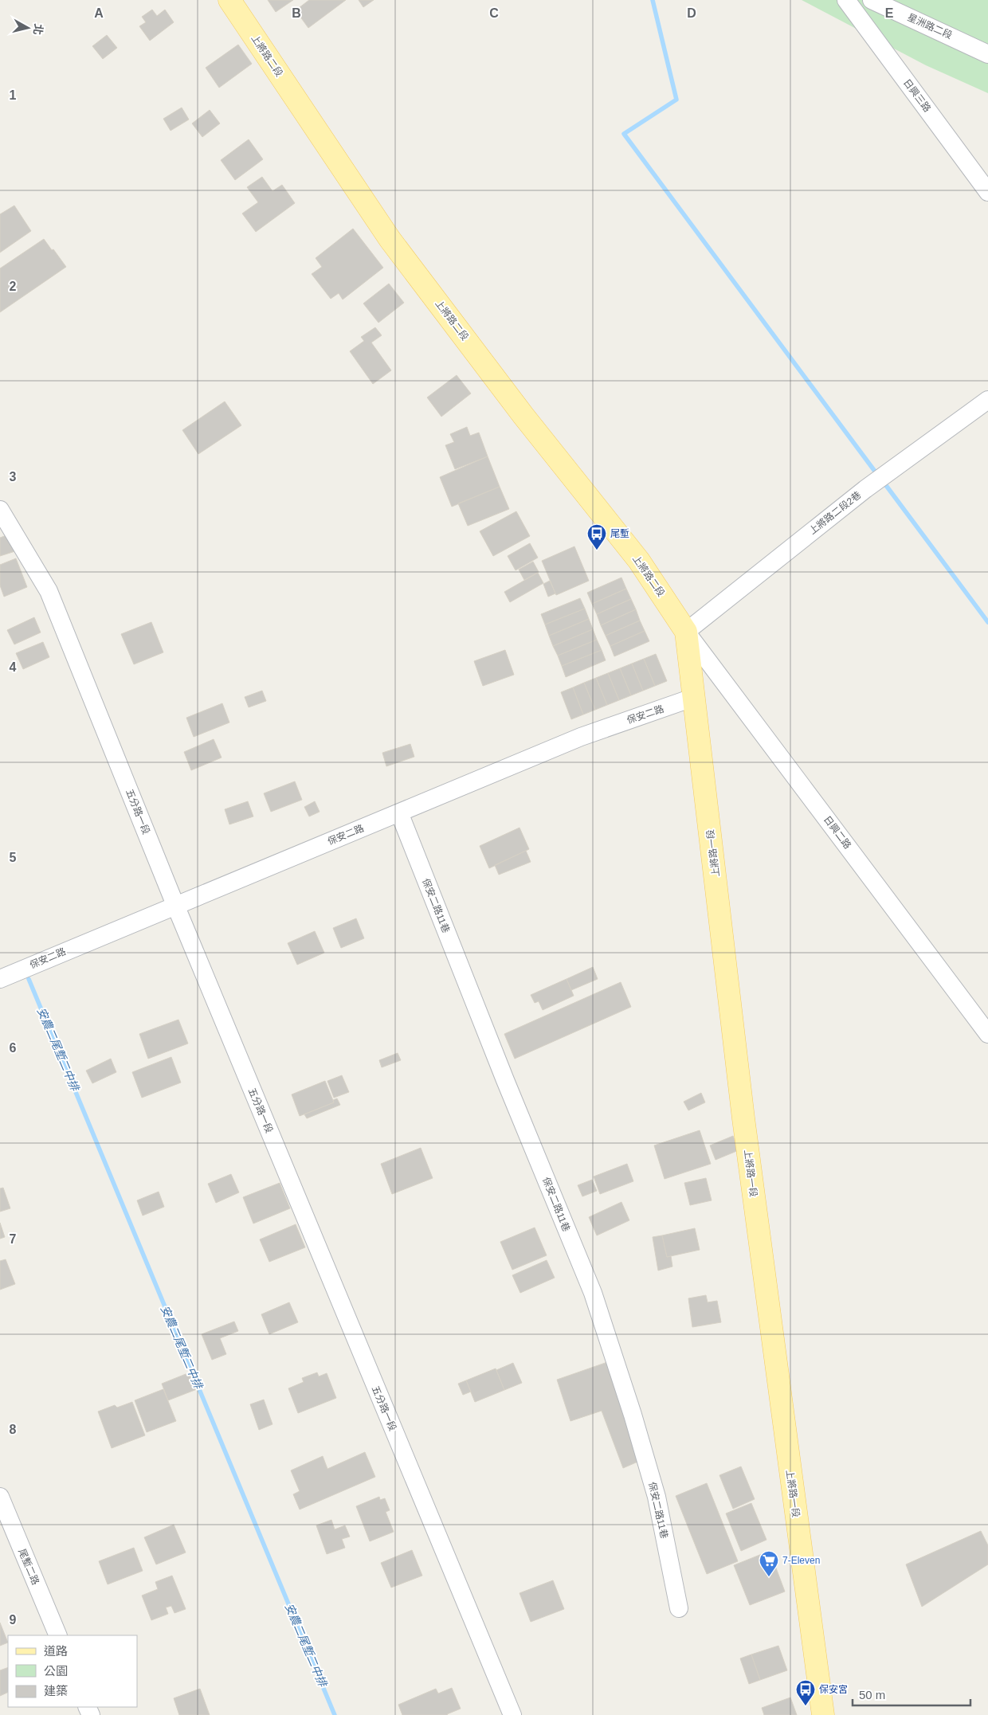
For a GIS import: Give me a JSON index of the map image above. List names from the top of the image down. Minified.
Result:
{"streets":{"main road":["上將路二段","上將路一段"],"street":["星洲路二段","日興三路","上將路二段2巷","保安二路","五分路一段","日興二路","保安二路11巷","尾塹二路"]},"crossings":[["上將路二段","上將路二段2巷"],["上將路二段","日興二路"],["上將路二段","上將路一段"],["上將路二段2巷","日興二路"],["上將路二段2巷","上將路一段"],["保安二路","五分路一段"],["保安二路","上將路一段"],["保安二路","保安二路11巷"],["日興二路","上將路一段"]],"water":["安農二尾塹二中排"],"places":{"bus stop":["尾塹","保安宮"],"supermarket":["7-Eleven"]},"legend":["道路","公園","建築"],"scale_bar":"50 m","north":"right","grid":{"columns":["A","B","C","D","E"],"rows":["1","2","3","4","5","6","7","8","9"]}}
